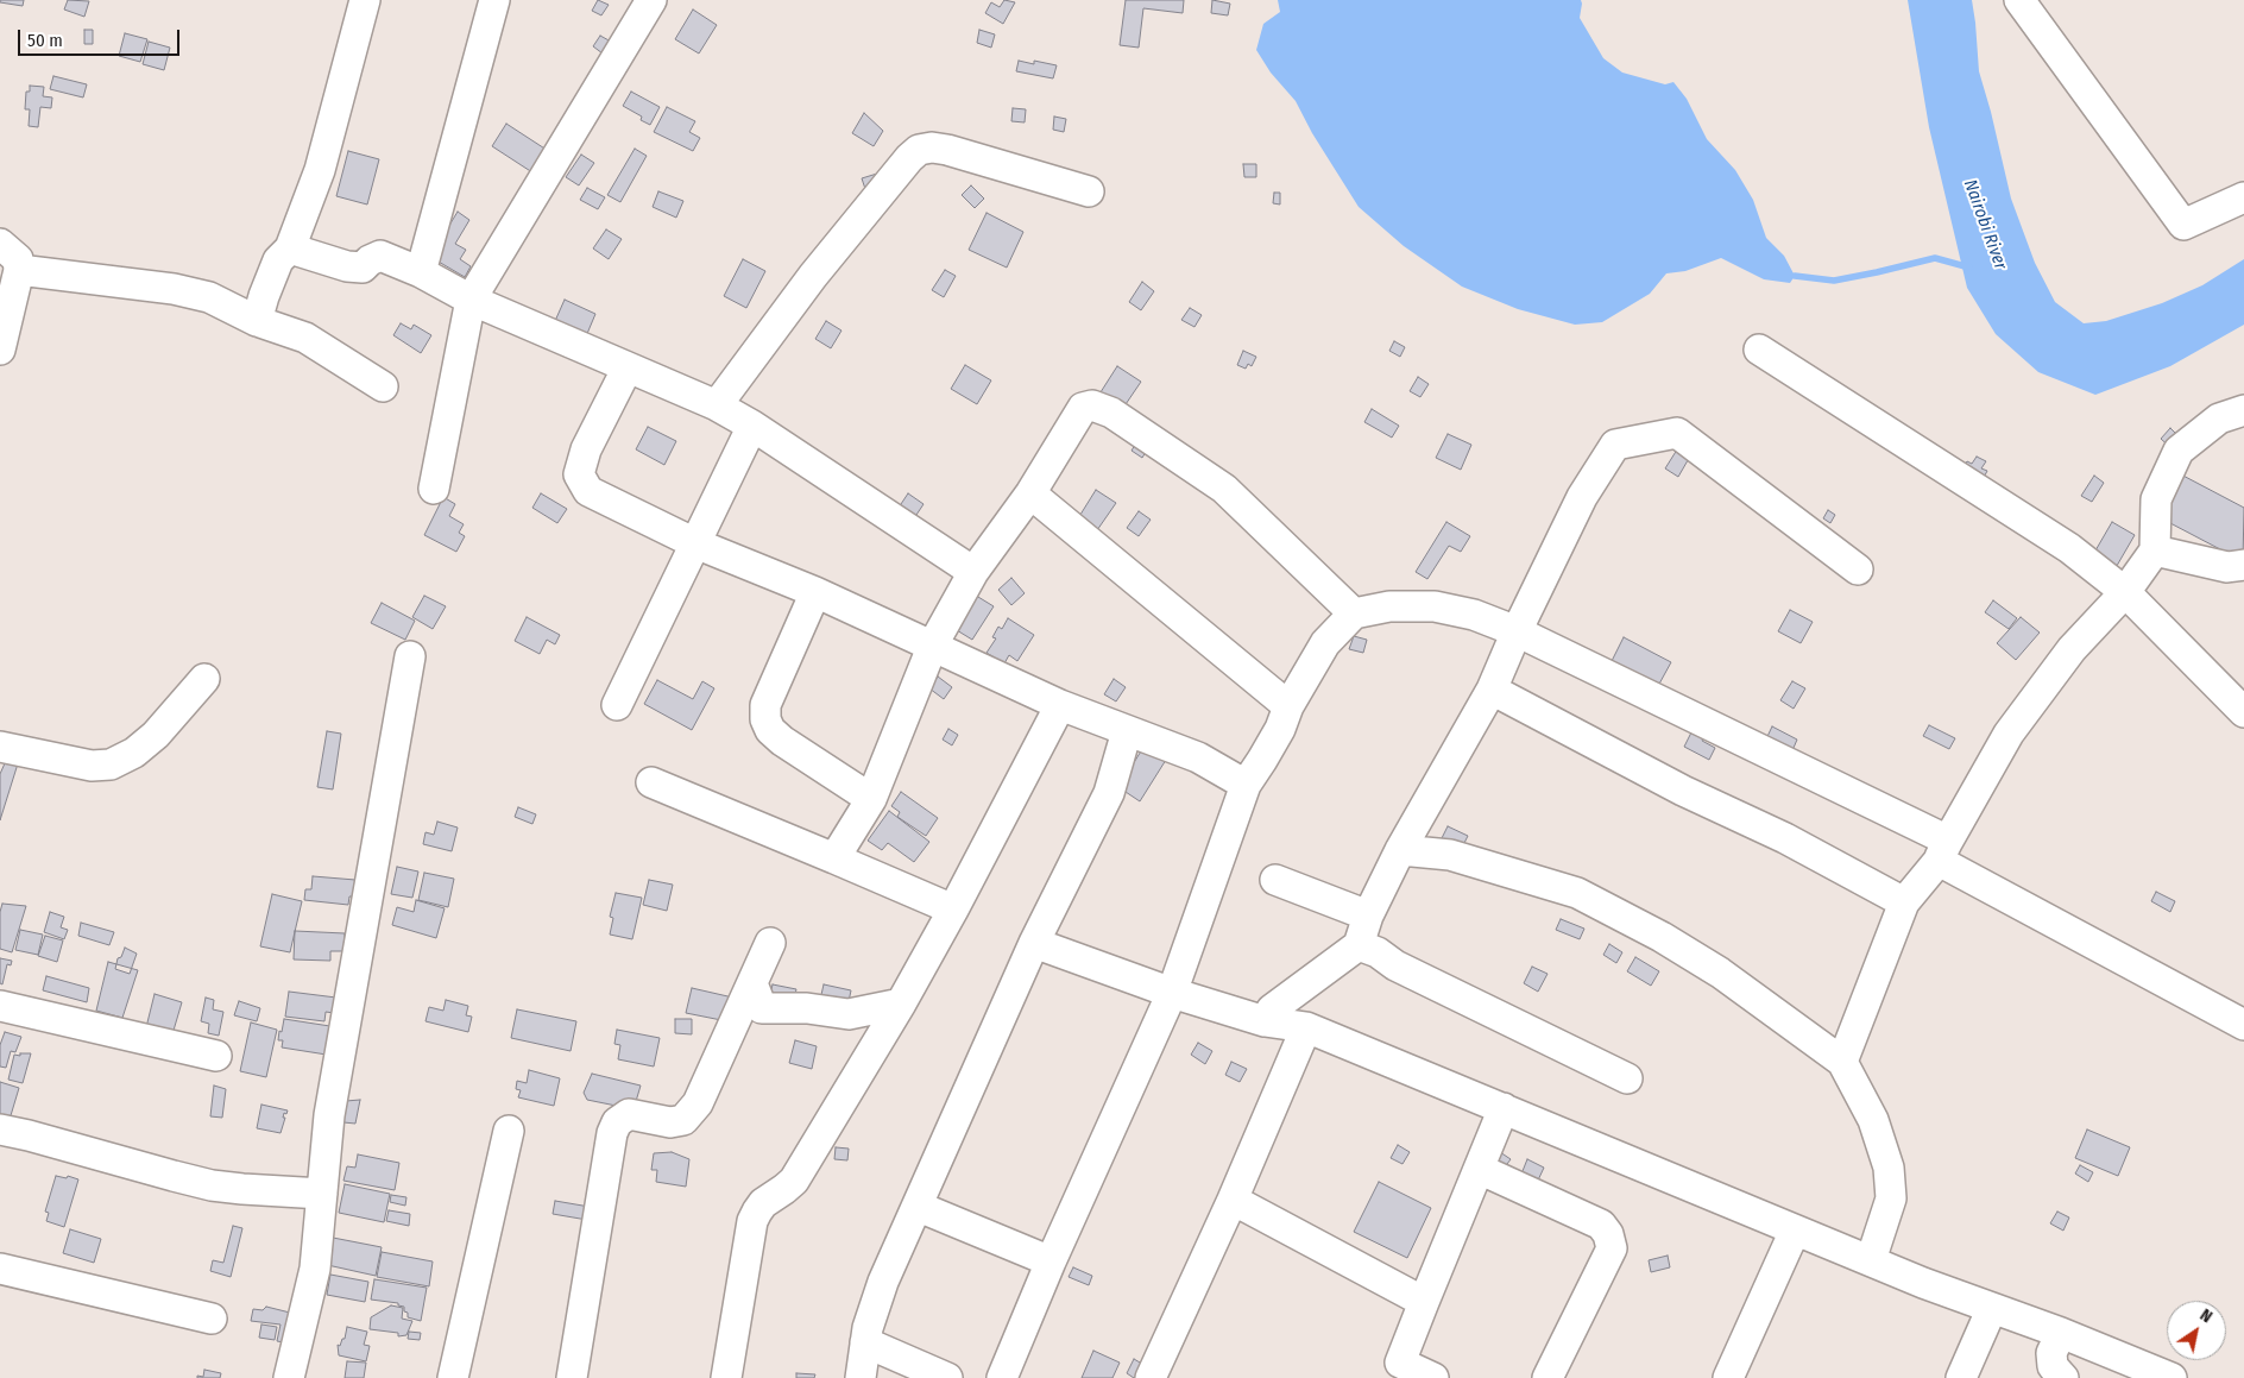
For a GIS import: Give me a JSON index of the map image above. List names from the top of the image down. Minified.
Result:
{"water":["Nairobi River"],"scale_bar":"50 m","north":"top right"}
